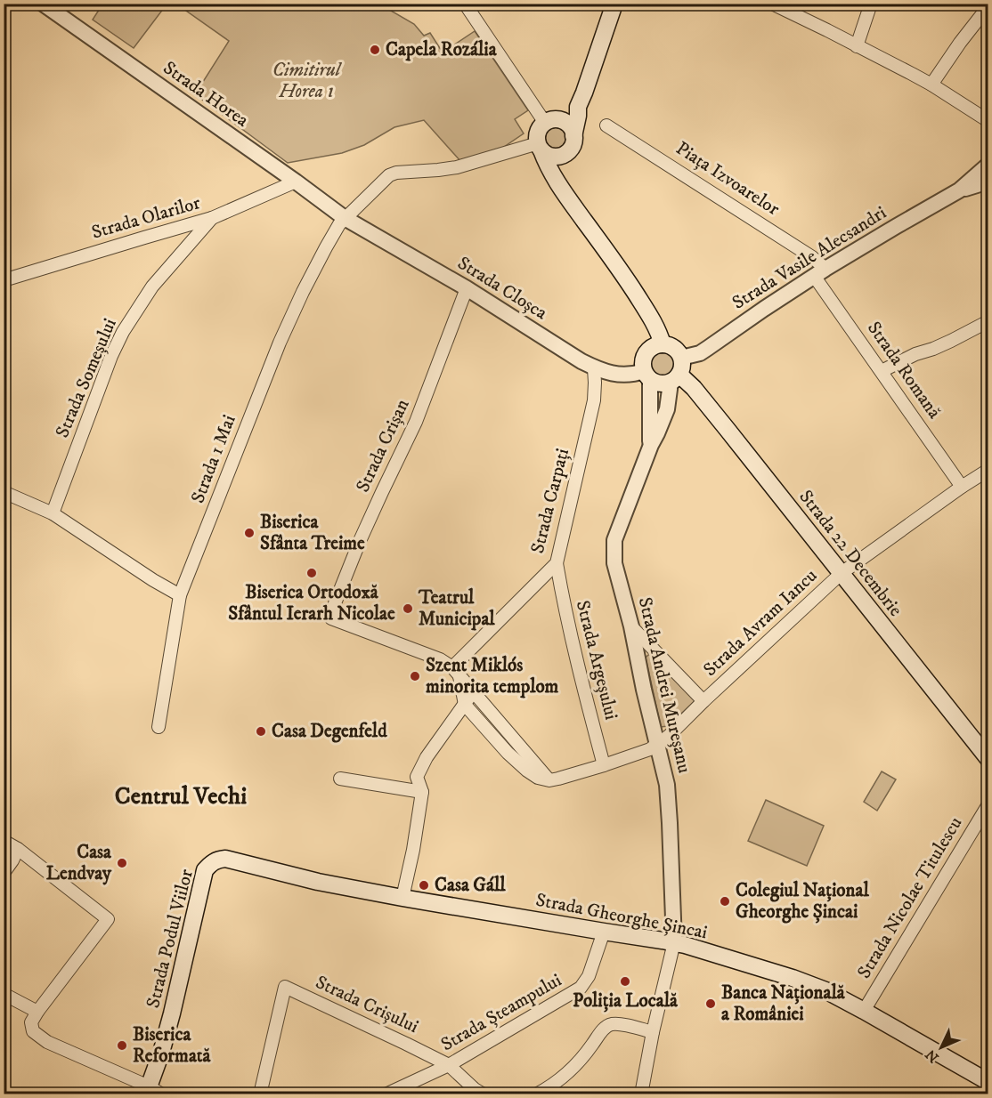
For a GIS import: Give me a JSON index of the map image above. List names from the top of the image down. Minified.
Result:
{"streets":{"main road":["Strada 22 Decembrie","Strada Gheorghe Șincai","Strada Podul Viilor"],"street":["Strada Horea","Piața Izvoarelor","Strada Olarilor","Strada Vasile Alecsandri","Strada Cloșca","Strada Romană","Strada Someșului","Strada Crișan","Strada 1 Mai","Strada Carpați","Strada Avram Iancu","Strada Argeșului","Strada Andrei Mureșanu","Strada Nicolae Titulescu","Strada Crișului","Strada Șteampului"]},"crossings":[["Strada Horea","Strada Olarilor"],["Strada Horea","Strada Cloșca"],["Strada Horea","Strada 1 Mai"],["Piața Izvoarelor","Strada Vasile Alecsandri"],["Piața Izvoarelor","Strada Romană"],["Strada Olarilor","Strada Someșului"],["Strada Vasile Alecsandri","Strada Cloșca"],["Strada Vasile Alecsandri","Strada Romană"],["Strada Vasile Alecsandri","Strada 22 Decembrie"],["Strada Vasile Alecsandri","Strada Andrei Mureșanu"],["Strada Cloșca","Strada Crișan"],["Strada Cloșca","Strada 1 Mai"],["Strada Cloșca","Strada Carpați"],["Strada Cloșca","Strada 22 Decembrie"],["Strada Cloșca","Strada Andrei Mureșanu"],["Strada Romană","Strada Avram Iancu"],["Strada Crișan","Strada Carpați"],["Strada Carpați","Strada Argeșului"],["Strada 22 Decembrie","Strada Avram Iancu"],["Strada 22 Decembrie","Strada Andrei Mureșanu"],["Strada Avram Iancu","Strada Argeșului"],["Strada Avram Iancu","Strada Andrei Mureșanu"],["Strada Andrei Mureșanu","Strada Gheorghe Șincai"],["Strada Nicolae Titulescu","Strada Gheorghe Șincai"],["Strada Gheorghe Șincai","Strada Podul Viilor"],["Strada Gheorghe Șincai","Strada Șteampului"],["Strada Crișului","Strada Șteampului"]],"districts":["Centrul Vechi"],"parks":["Cimitirul Horea 1"],"places":["Capela Rozália","Biserica Sfânta Treime","Biserica Ortodoxă Sfântul Ierarh Nicolae","Teatrul Municipal","Szent Miklós minorita templom","Casa Degenfeld","Casa Lendvay","Casa Gáll","Colegiul Național Gheorghe Șincai","Poliția Locală","Banca Națională a României","Biserica Reformată"],"north":"bottom left"}
